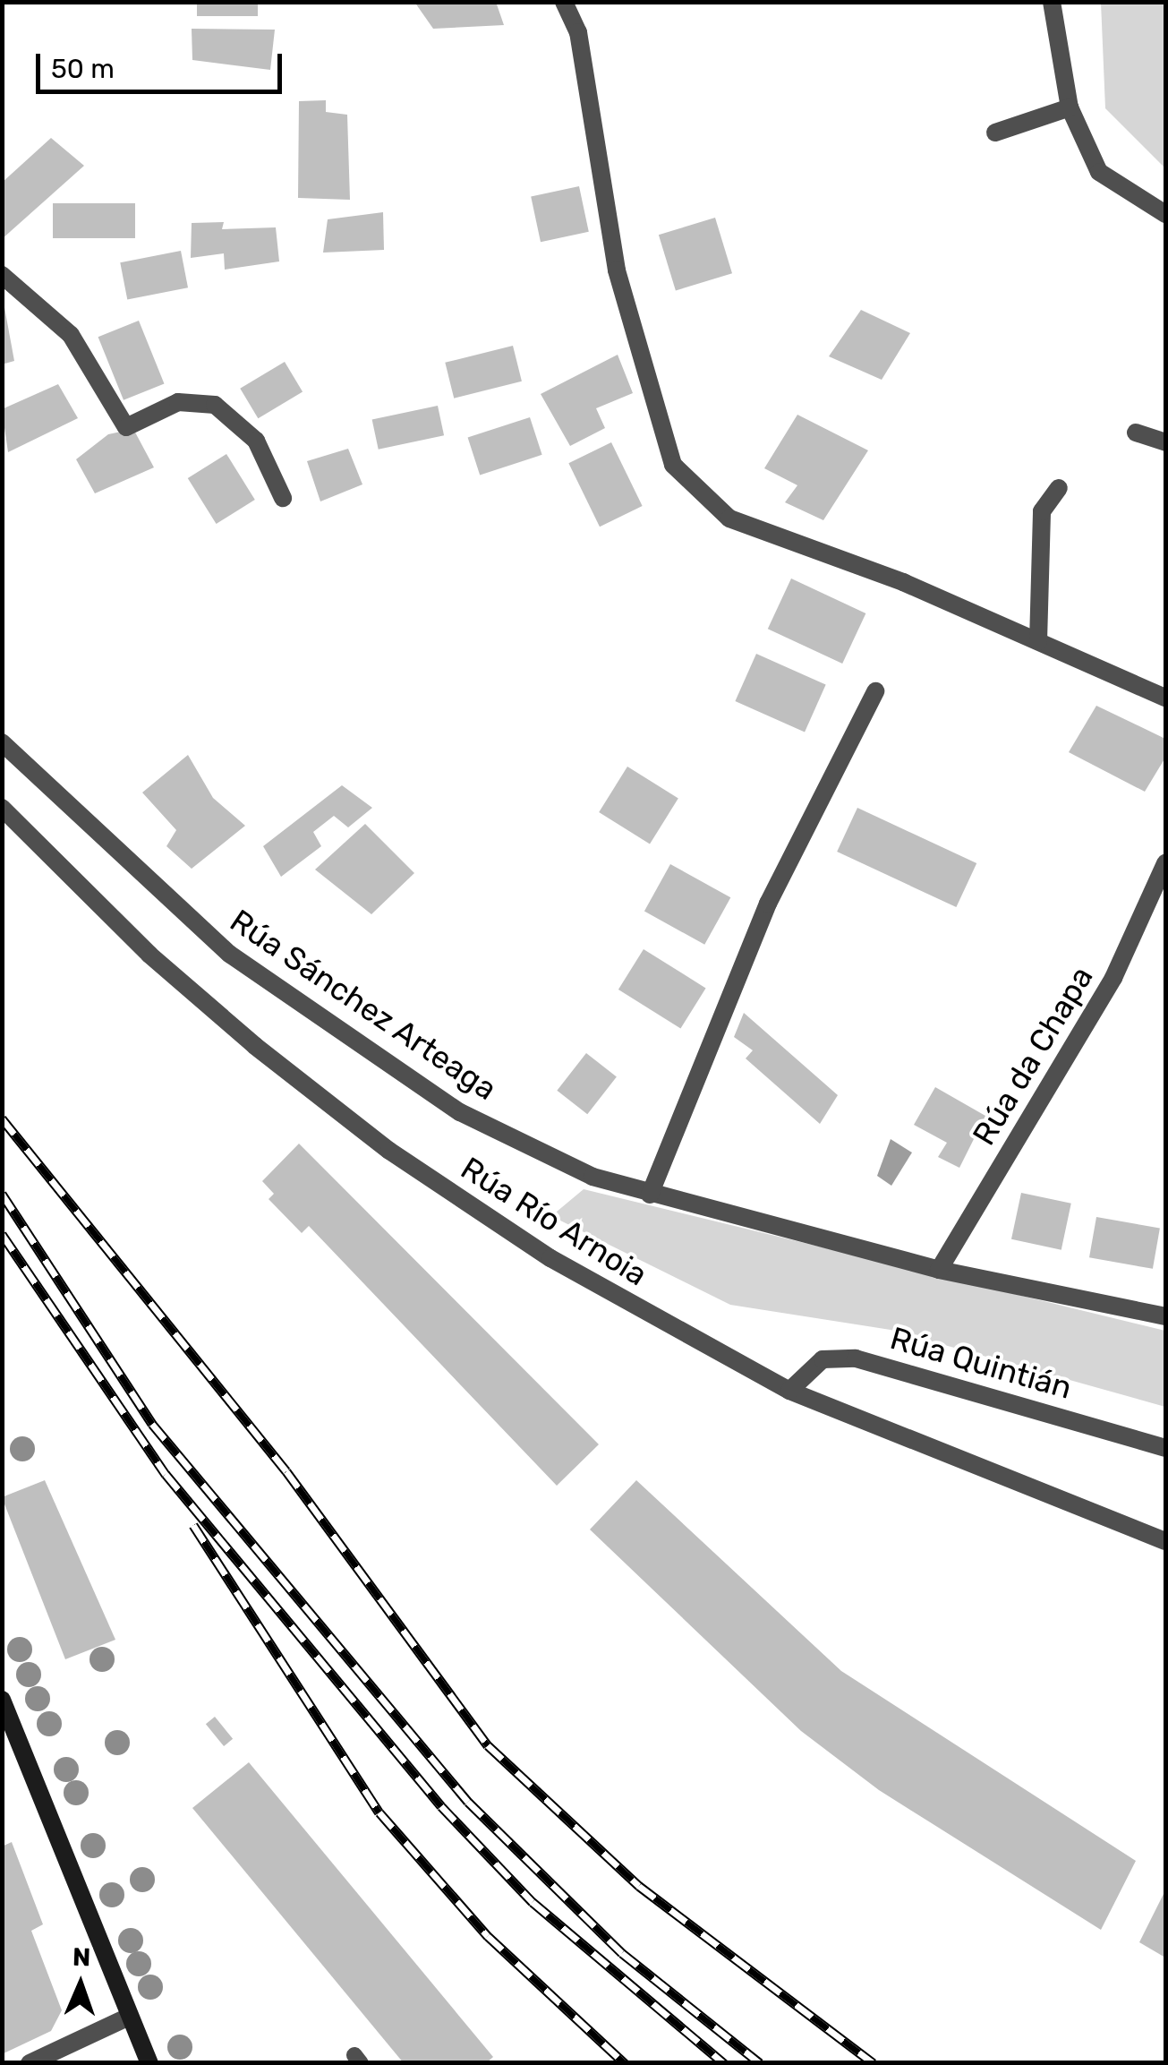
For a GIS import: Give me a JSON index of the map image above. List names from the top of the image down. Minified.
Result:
{"streets":{"street":["Rúa Sánchez Arteaga","Rúa da Chapa","Rúa Río Arnoia","Rúa Quintián"]},"crossings":[["Rúa Sánchez Arteaga","Rúa da Chapa"],["Rúa Río Arnoia","Rúa Quintián"]],"scale_bar":"50 m","north":"top"}
